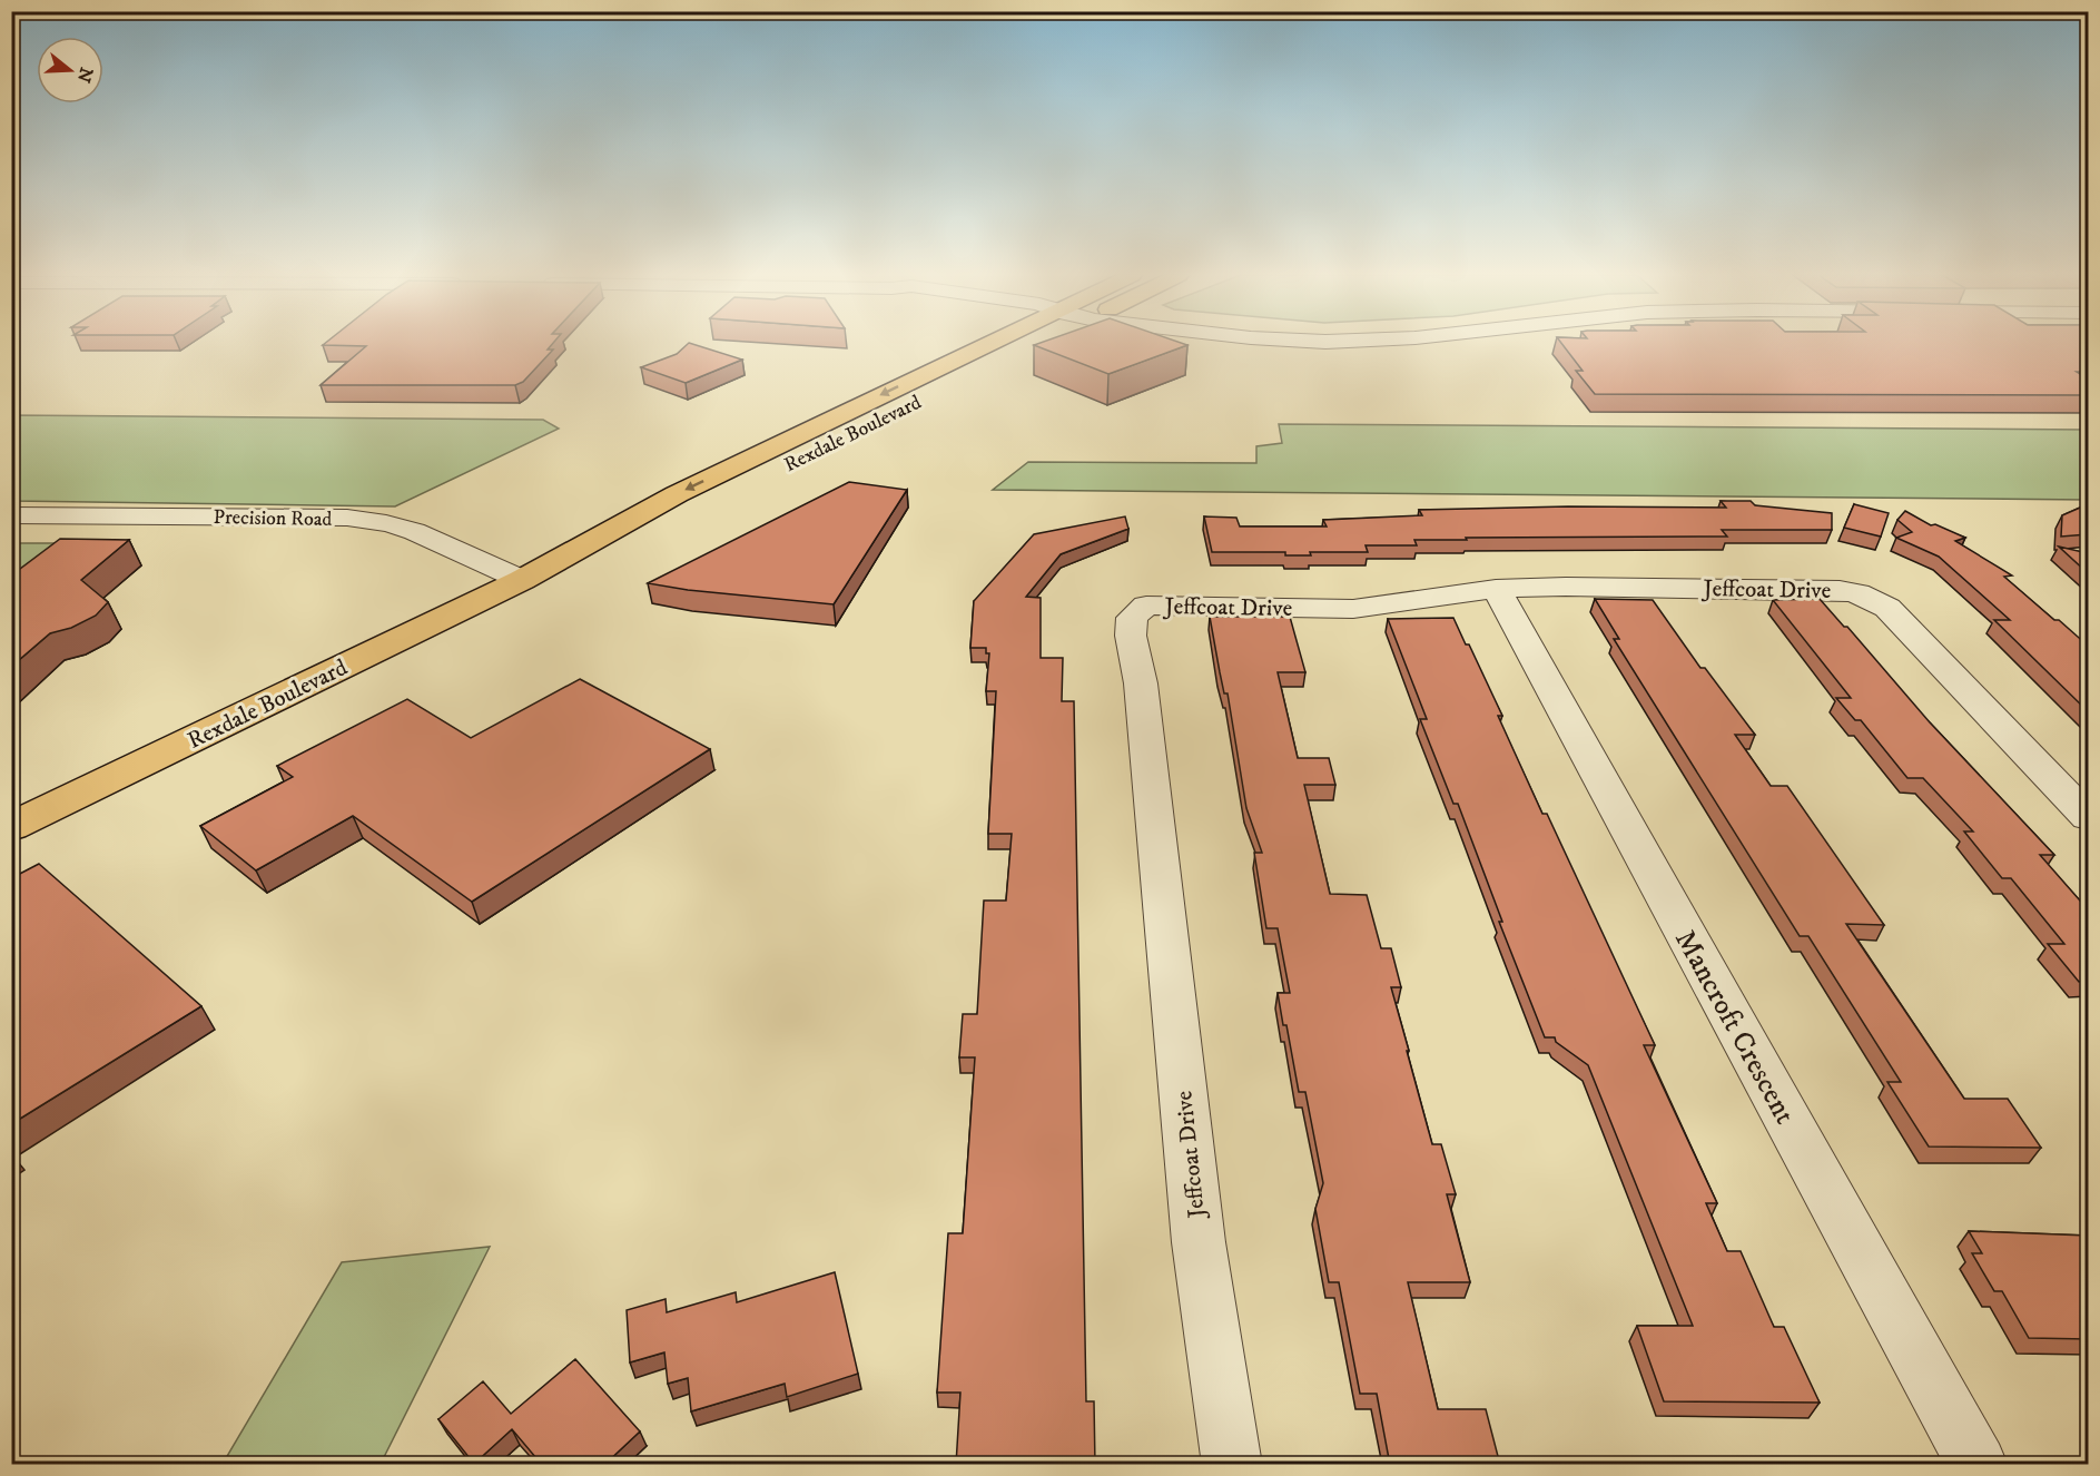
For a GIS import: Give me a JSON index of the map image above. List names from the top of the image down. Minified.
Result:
{"streets":{"main road":["Rexdale Boulevard"],"street":["Precision Road","Jeffcoat Drive","Mancroft Crescent"]},"crossings":[["Rexdale Boulevard","Precision Road"],["Jeffcoat Drive","Mancroft Crescent"]],"north":"right"}
